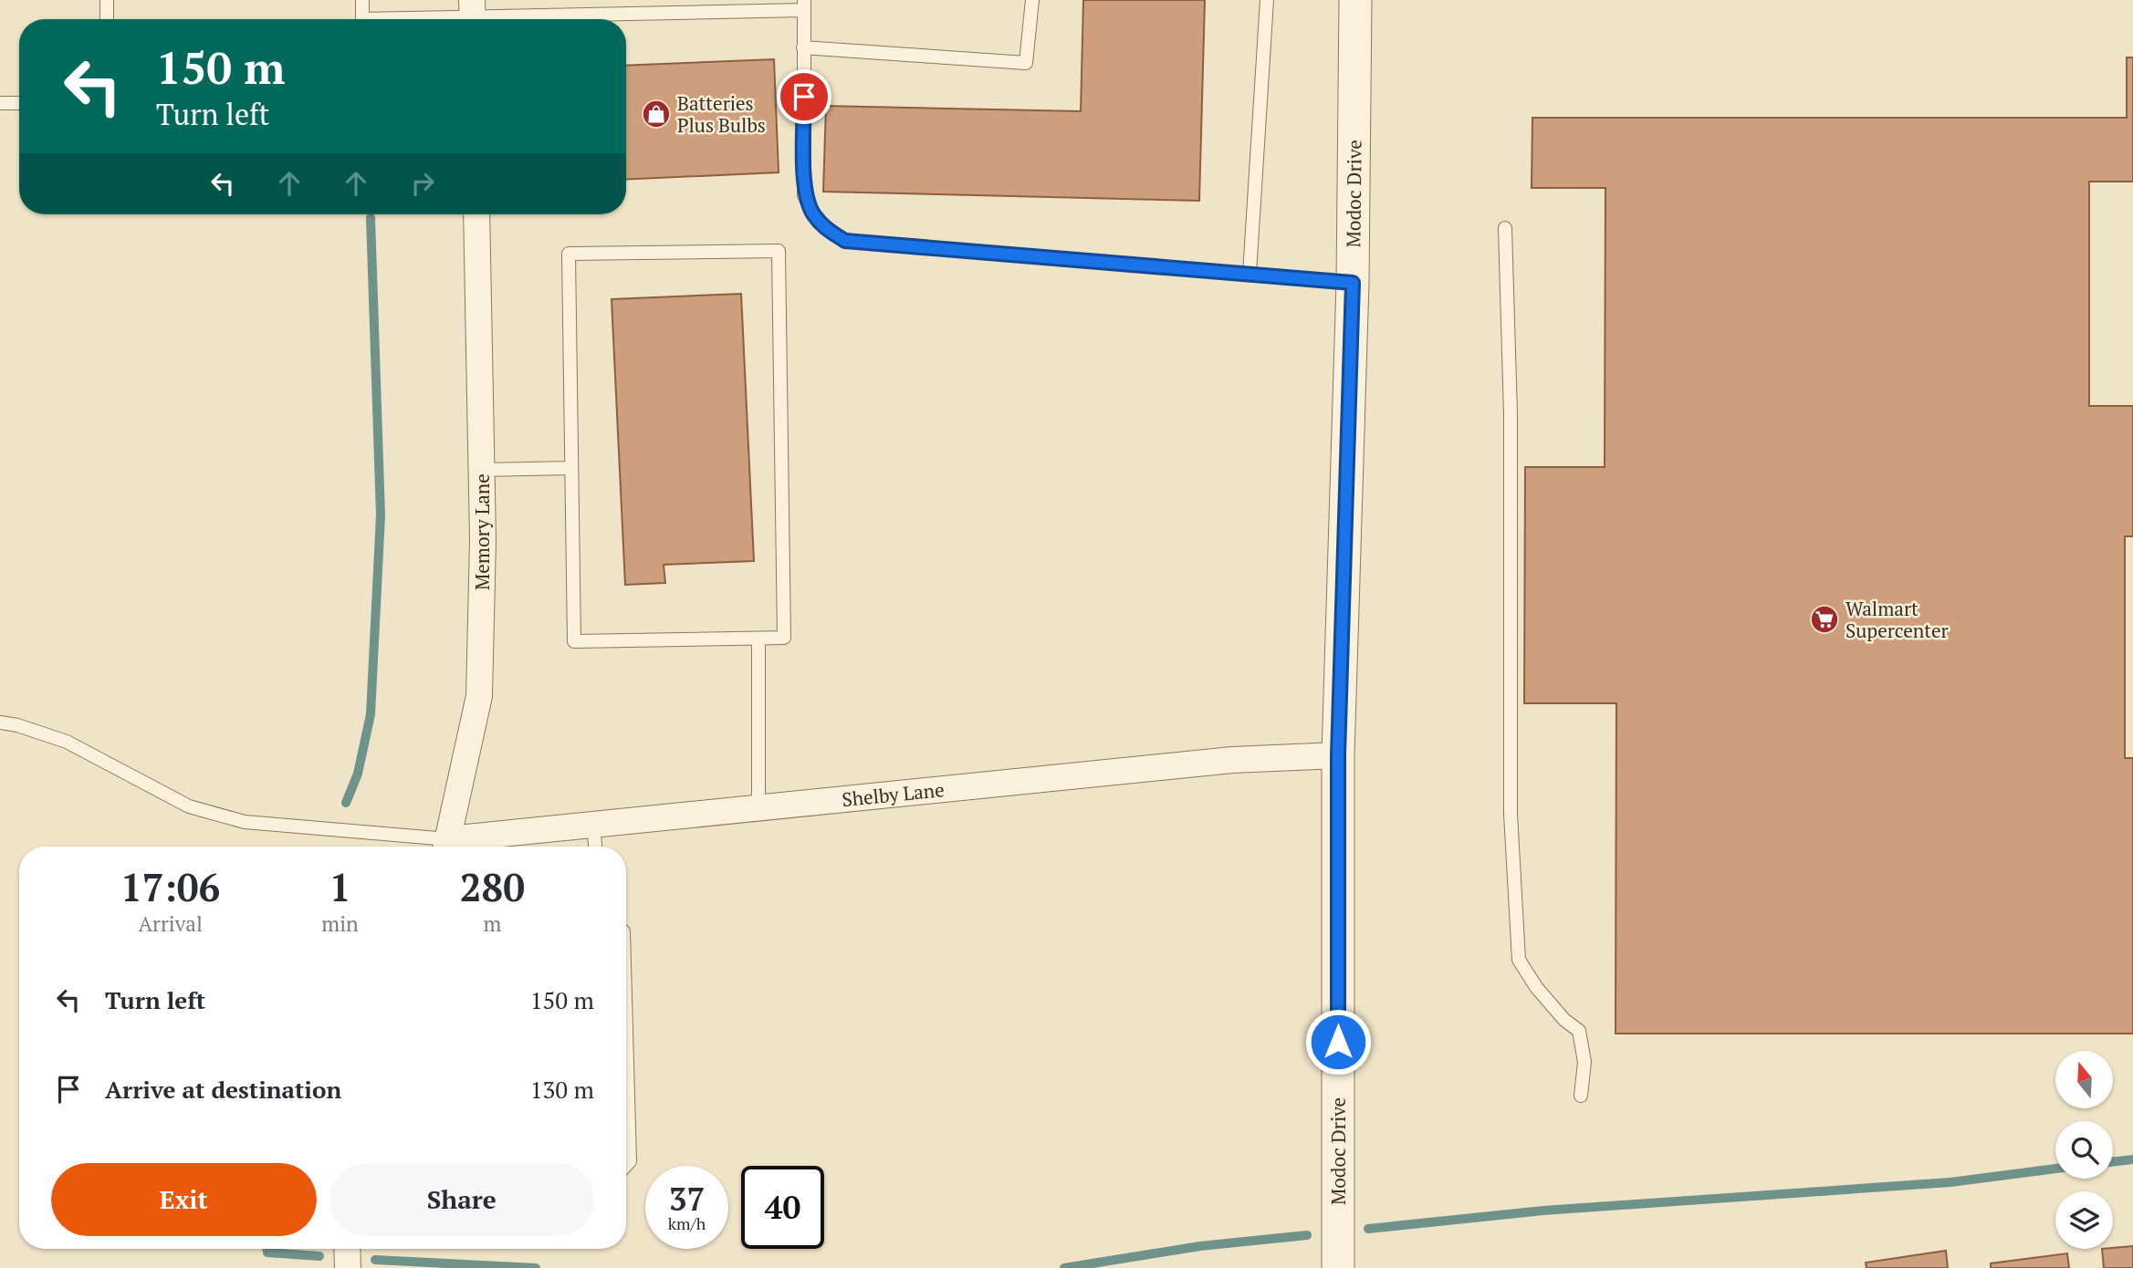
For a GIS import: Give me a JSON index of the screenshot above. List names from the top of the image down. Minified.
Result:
{"streets":{"street":["Modoc Drive","Memory Lane","Shelby Lane"]},"crossings":[["Modoc Drive","Shelby Lane"],["Memory Lane","Shelby Lane"]],"places":{"shop":["Batteries Plus Bulbs"],"supermarket":["Walmart Supercenter"]},"north":"top","page":{"turn":["150 m","Turn left"],"eta":["17:06","Arrival","1","min","280","m"],"list":[{"name":"Turn left","value":"150 m"},{"name":"Arrive at destination","value":"130 m"}],"buttons":["Exit","Share"],"speed":"37 km/h","limit":"40"}}
